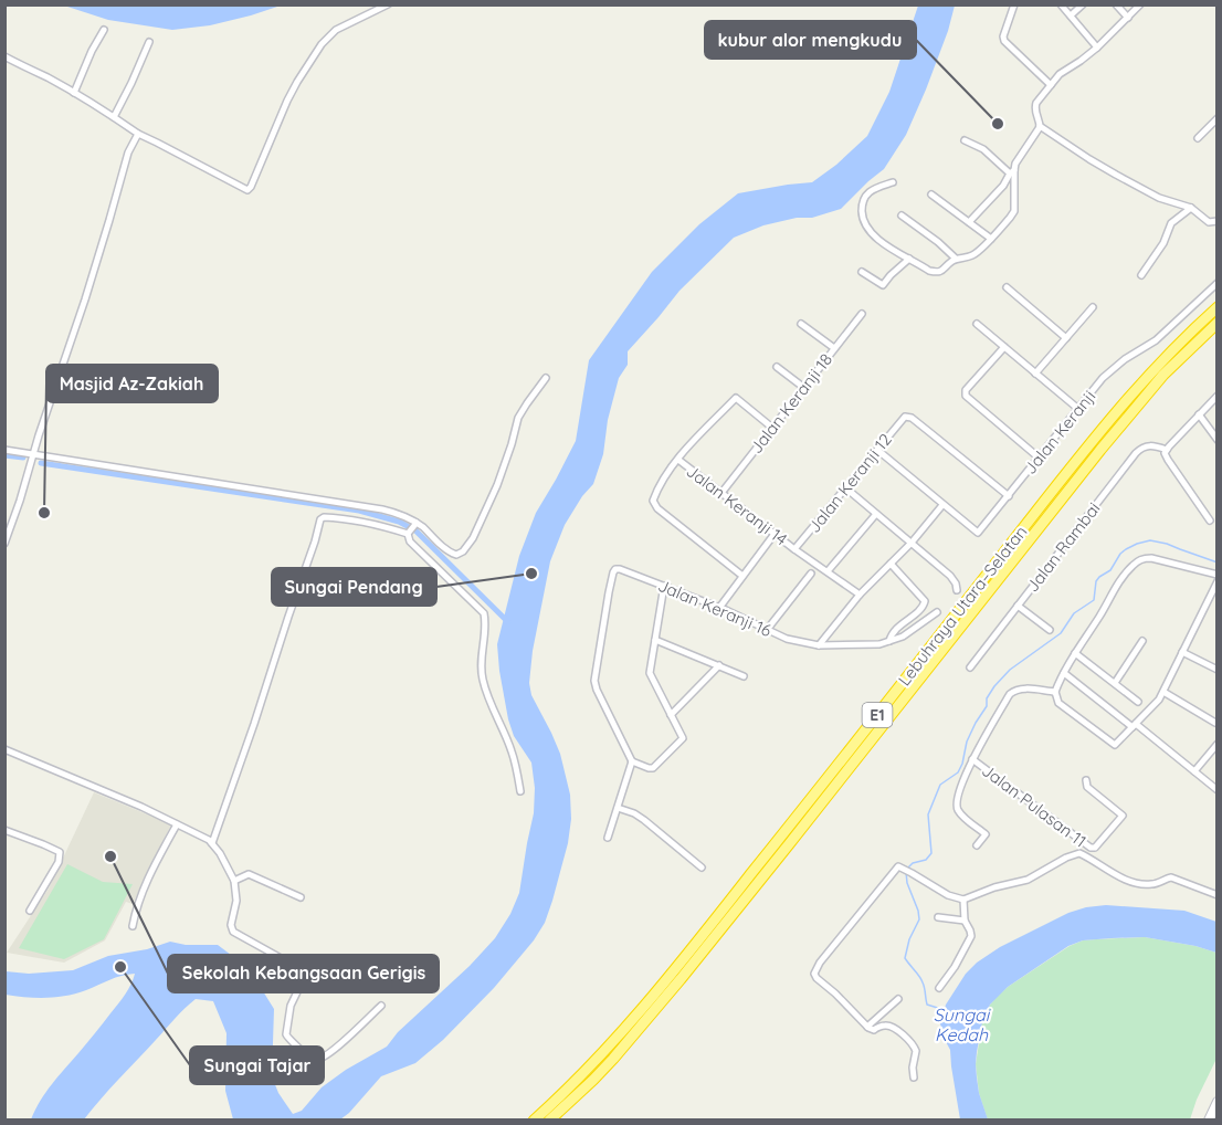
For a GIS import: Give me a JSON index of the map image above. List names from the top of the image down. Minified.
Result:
{"streets":{"highway":["Lebuhraya Utara–Selatan","E1"],"street":["Jalan Keranji 18","Jalan Keranji","Jalan Keranji 12","Jalan Keranji 14","Jalan Rambai","Jalan Keranji 16","Jalan Pulasan 11"]},"crossings":[["Jalan Keranji 18","Jalan Keranji 14"],["Jalan Keranji","Jalan Keranji 12"],["Jalan Keranji 12","Jalan Keranji 14"]],"water":["Sungai Kedah"],"places":["kubur alor mengkudu","Masjid Az-Zakiah","Sungai Pendang","Sekolah Kebangsaan Gerigis","Sungai Tajar"]}
